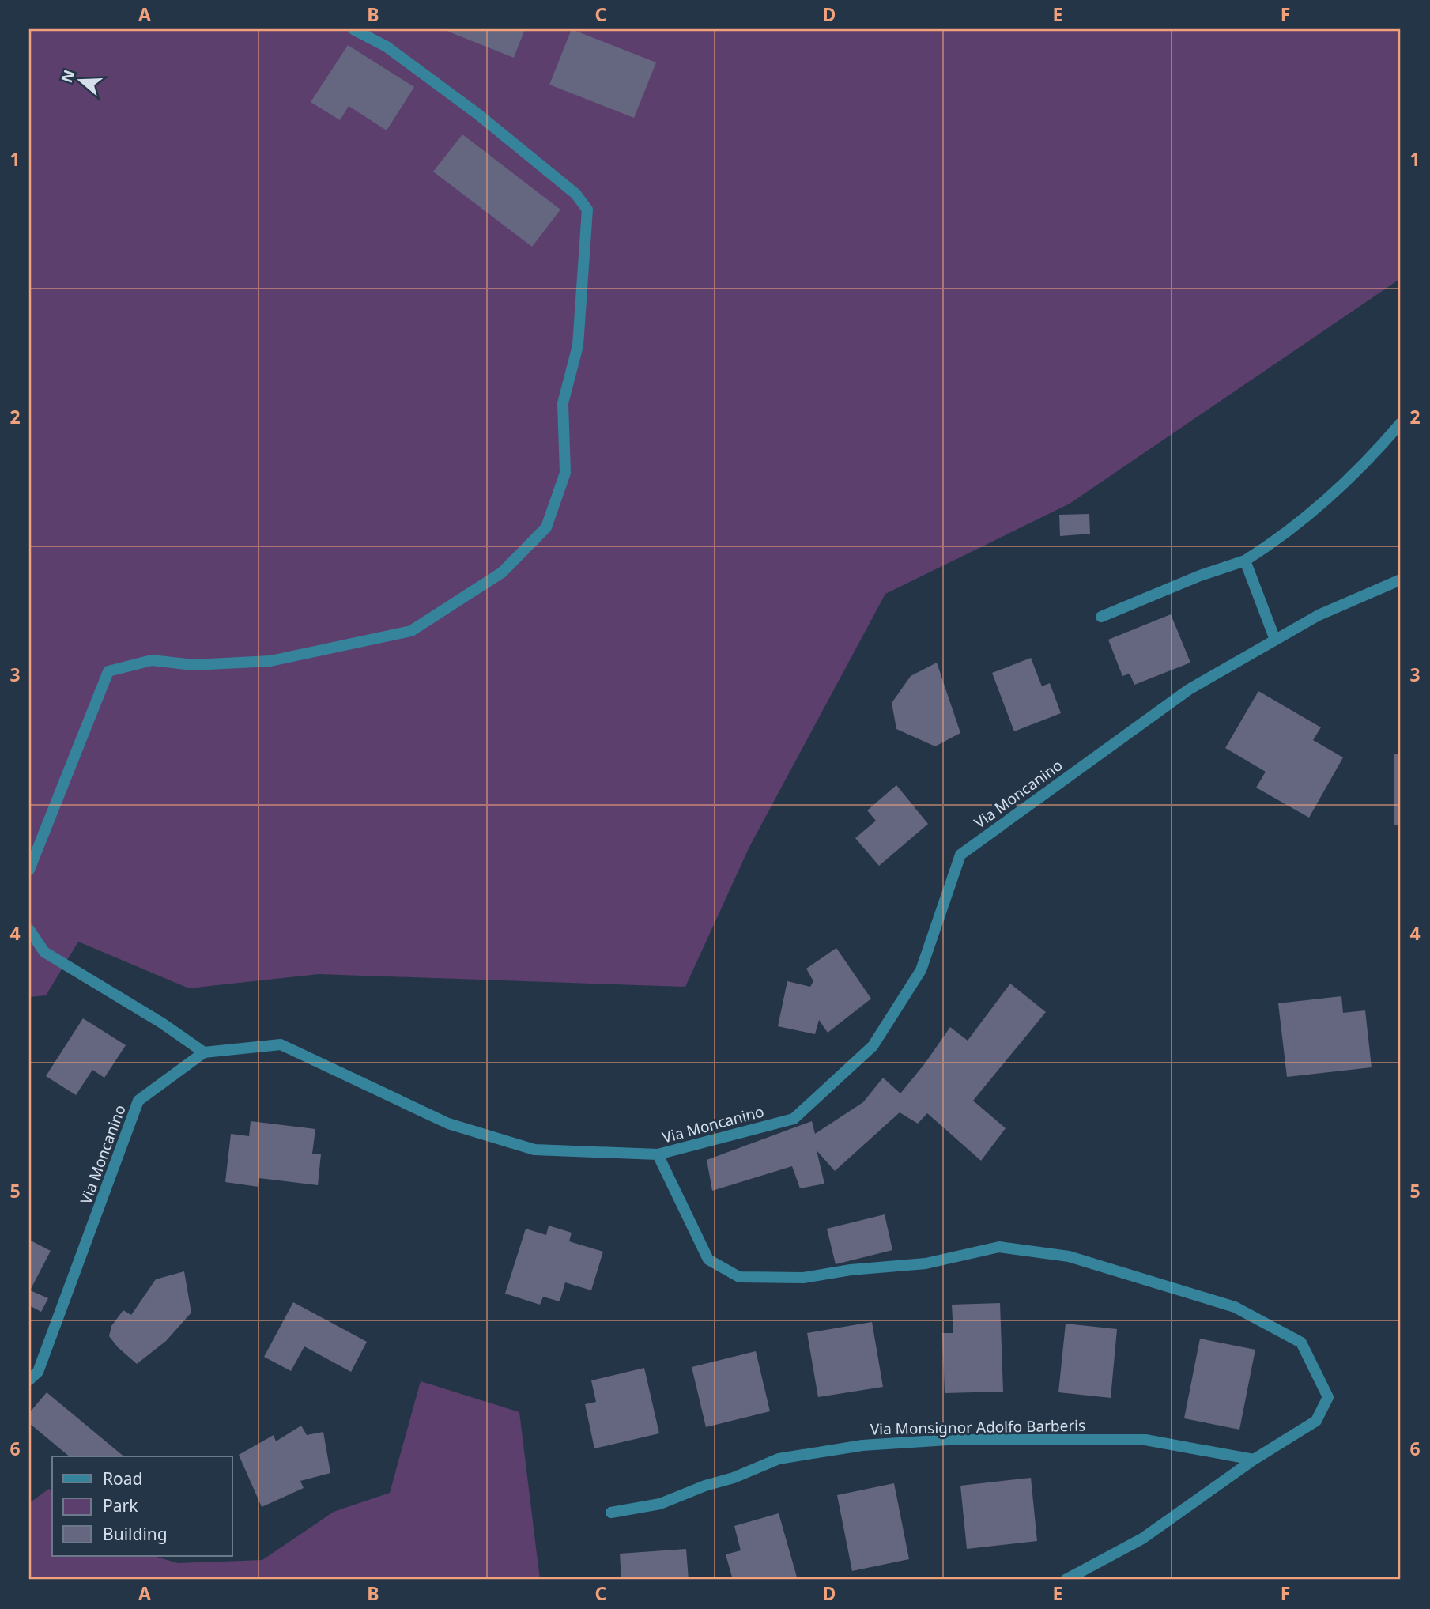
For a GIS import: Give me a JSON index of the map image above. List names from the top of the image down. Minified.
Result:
{"streets":{"street":["Via Moncanino","Via Monsignor Adolfo Barberis"]},"legend":["Road","Park","Building"],"north":"left","grid":{"columns":["A","B","C","D","E","F"],"rows":["1","2","3","4","5","6"]}}
